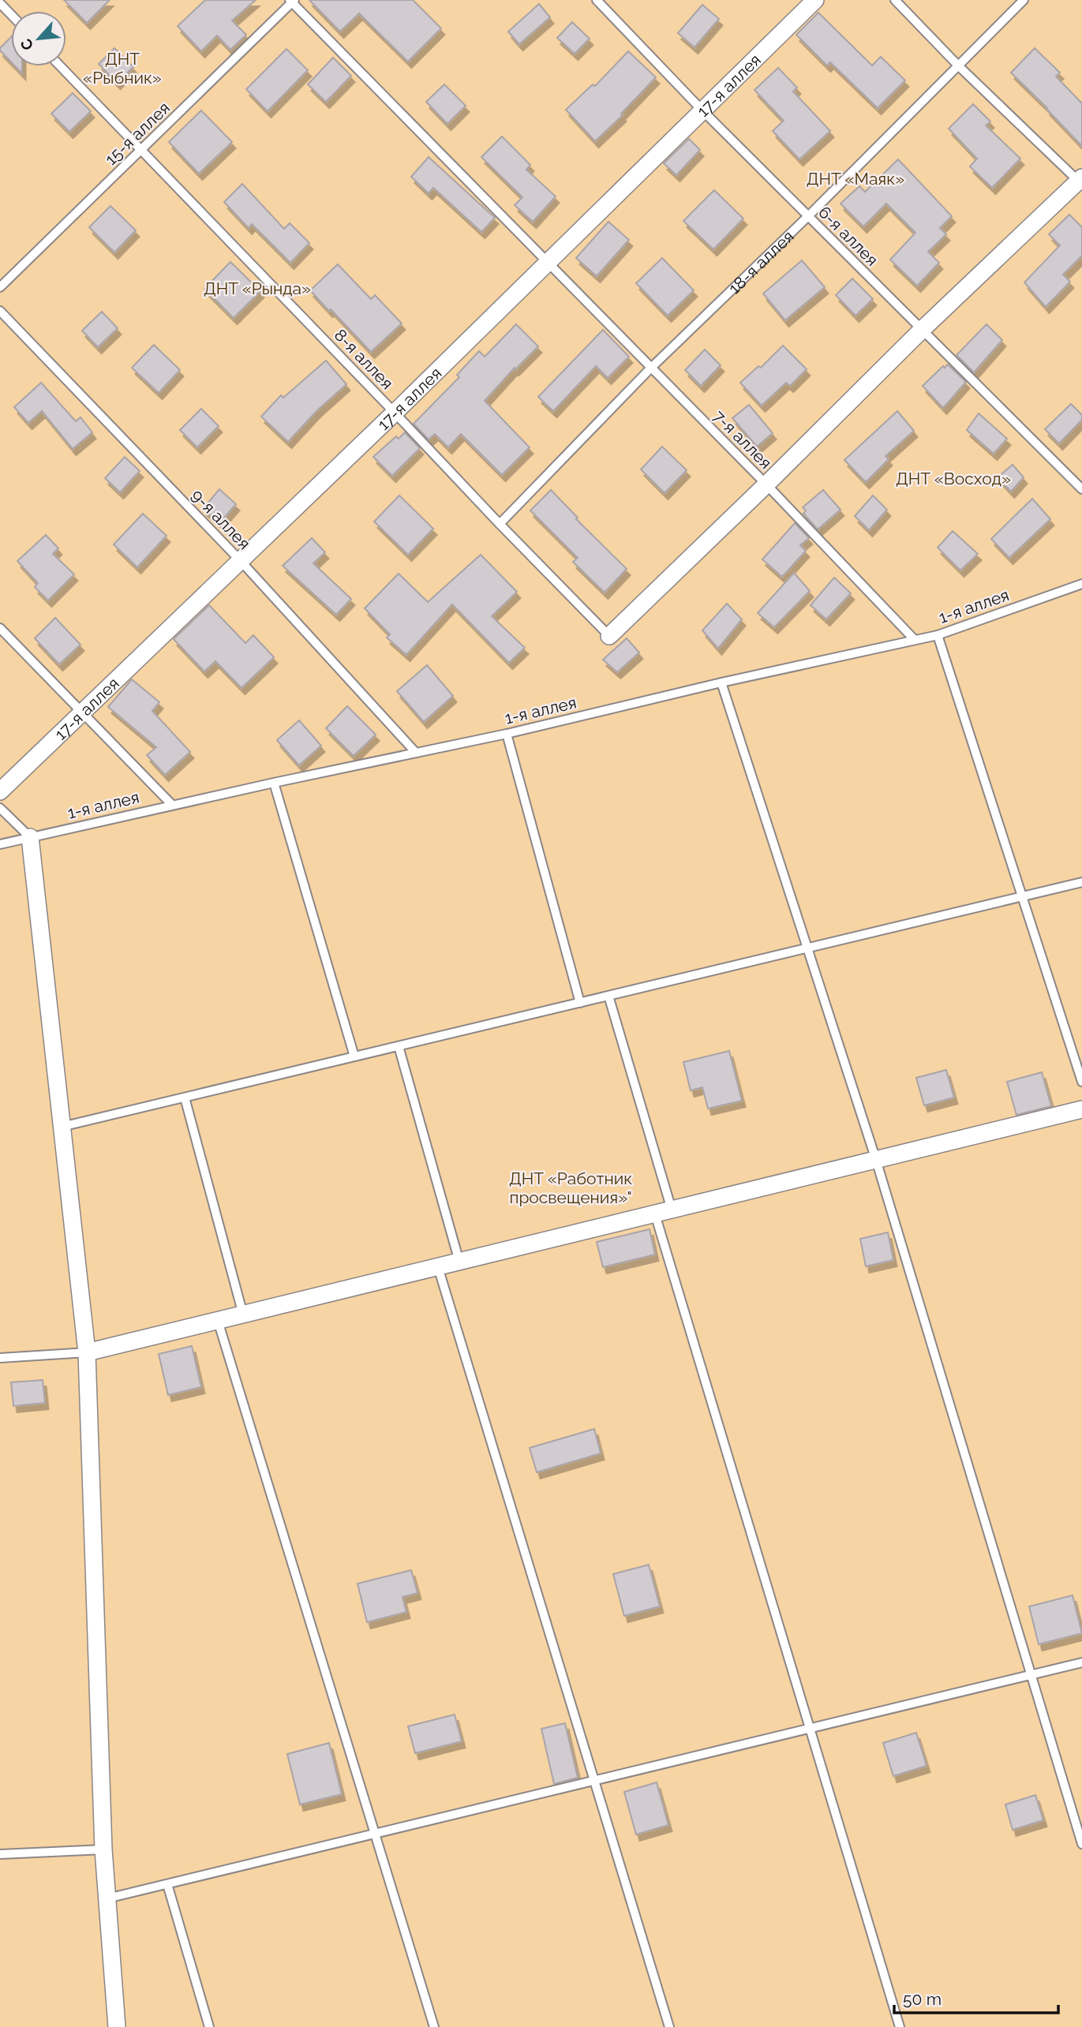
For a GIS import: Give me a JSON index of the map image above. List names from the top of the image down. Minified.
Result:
{"streets":{"street":["17-я аллея"],"lane":["15-я аллея","6-я аллея","18-я аллея","8-я аллея","7-я аллея","9-я аллея","1-я аллея"]},"crossings":[["17-я аллея","6-я аллея"],["17-я аллея","8-я аллея"],["17-я аллея","7-я аллея"],["17-я аллея","9-я аллея"],["15-я аллея","8-я аллея"],["15-я аллея","7-я аллея"],["6-я аллея","18-я аллея"],["18-я аллея","8-я аллея"],["18-я аллея","7-я аллея"],["7-я аллея","1-я аллея"],["9-я аллея","1-я аллея"]],"parks":["ДНТ «Рыбник»","ДНТ «Маяк»","ДНТ «Рында»","ДНТ «Восход»","ДНТ «Работник просвещения»\""],"scale_bar":"50 m","north":"bottom left"}
